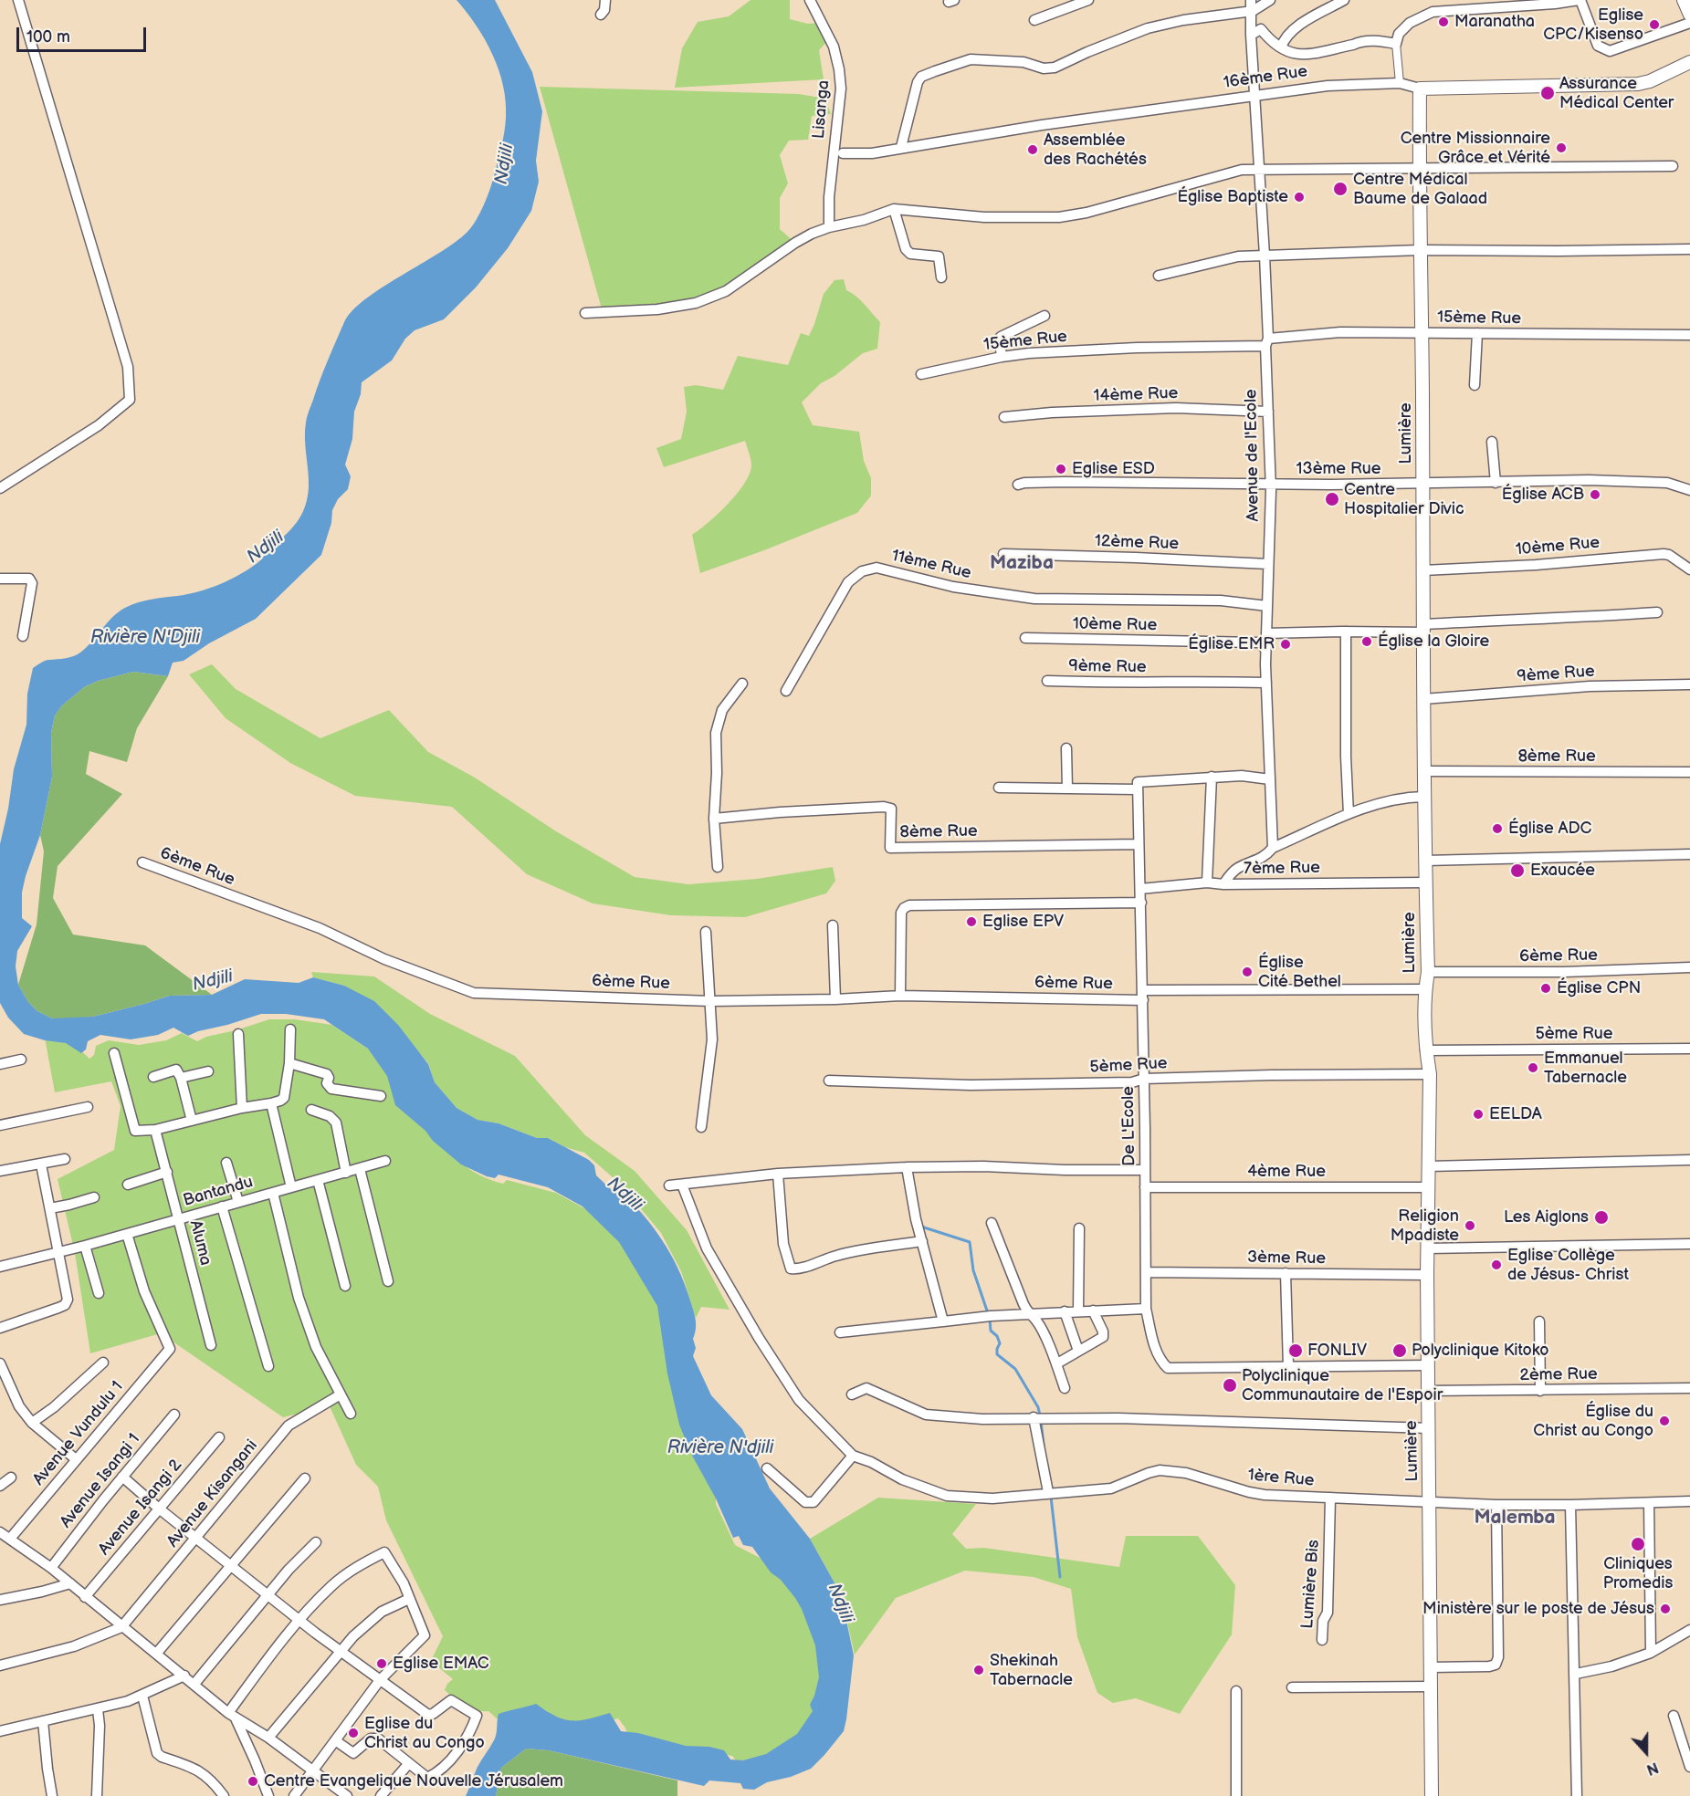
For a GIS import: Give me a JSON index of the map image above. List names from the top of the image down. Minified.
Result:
{"streets":{"street":["16ème Rue","Lisanga","15ème Rue","14ème Rue","Lumière","Avenue de l'Ecole","13ème Rue","12ème Rue","10ème Rue","11ème Rue","9ème Rue","8ème Rue","6ème Rue","7ème Rue","5ème Rue","De L'Ecole","4ème Rue","Bantandu","Aluma","3ème Rue","2ème Rue","Avenue Vundulu 1","1ère Rue","Avenue Isangi 1","Avenue Kisangani","Avenue Isangi 2","Lumière Bis"]},"crossings":[["16ème Rue","Lumière"],["16ème Rue","Avenue de l'Ecole"],["15ème Rue","Lumière"],["15ème Rue","Avenue de l'Ecole"],["14ème Rue","Avenue de l'Ecole"],["Lumière","13ème Rue"],["Lumière","10ème Rue"],["Lumière","9ème Rue"],["Lumière","8ème Rue"],["Lumière","6ème Rue"],["Lumière","7ème Rue"],["Lumière","5ème Rue"],["Lumière","4ème Rue"],["Lumière","3ème Rue"],["Lumière","2ème Rue"],["Lumière","1ère Rue"],["Avenue de l'Ecole","13ème Rue"],["Avenue de l'Ecole","12ème Rue"],["Avenue de l'Ecole","10ème Rue"],["Avenue de l'Ecole","11ème Rue"],["Avenue de l'Ecole","9ème Rue"],["8ème Rue","De L'Ecole"],["6ème Rue","De L'Ecole"],["7ème Rue","De L'Ecole"],["5ème Rue","De L'Ecole"],["De L'Ecole","4ème Rue"],["De L'Ecole","3ème Rue"],["Bantandu","Aluma"],["Bantandu","Avenue Vundulu 1"],["1ère Rue","Lumière Bis"]],"districts":["Maziba","Malemba"],"water":["Ndjili","Rivière N'Djili","Rivière N'djili"],"places":["Maranatha","Eglise CPC/Kisenso","Assurance Médical Center","Centre Missionnaire Grâce et Vérité","Assemblée des Rachétés","Centre Médical Baume de Galaad","Église Baptiste","Eglise ESD","Église ACB","Centre Hospitalier Divic","Église la Gloire","Église EMR","Église ADC","Exaucée","Eglise EPV","Église Cité Bethel","Église CPN","Emmanuel Tabernacle","EELDA","Les Aiglons","Religion Mpadiste","Eglise Collège de Jésus- Christ","FONLIV","Polyclinique Kitoko","Polyclinique Communautaire de l'Espoir","Église du Christ au Congo","Cliniques Promedis","Ministère sur le poste de Jésus","Eglise EMAC","Shekinah Tabernacle","Eglise du Christ au Congo","Centre Evangelique Nouvelle Jérusalem"],"scale_bar":"100 m","north":"bottom"}
